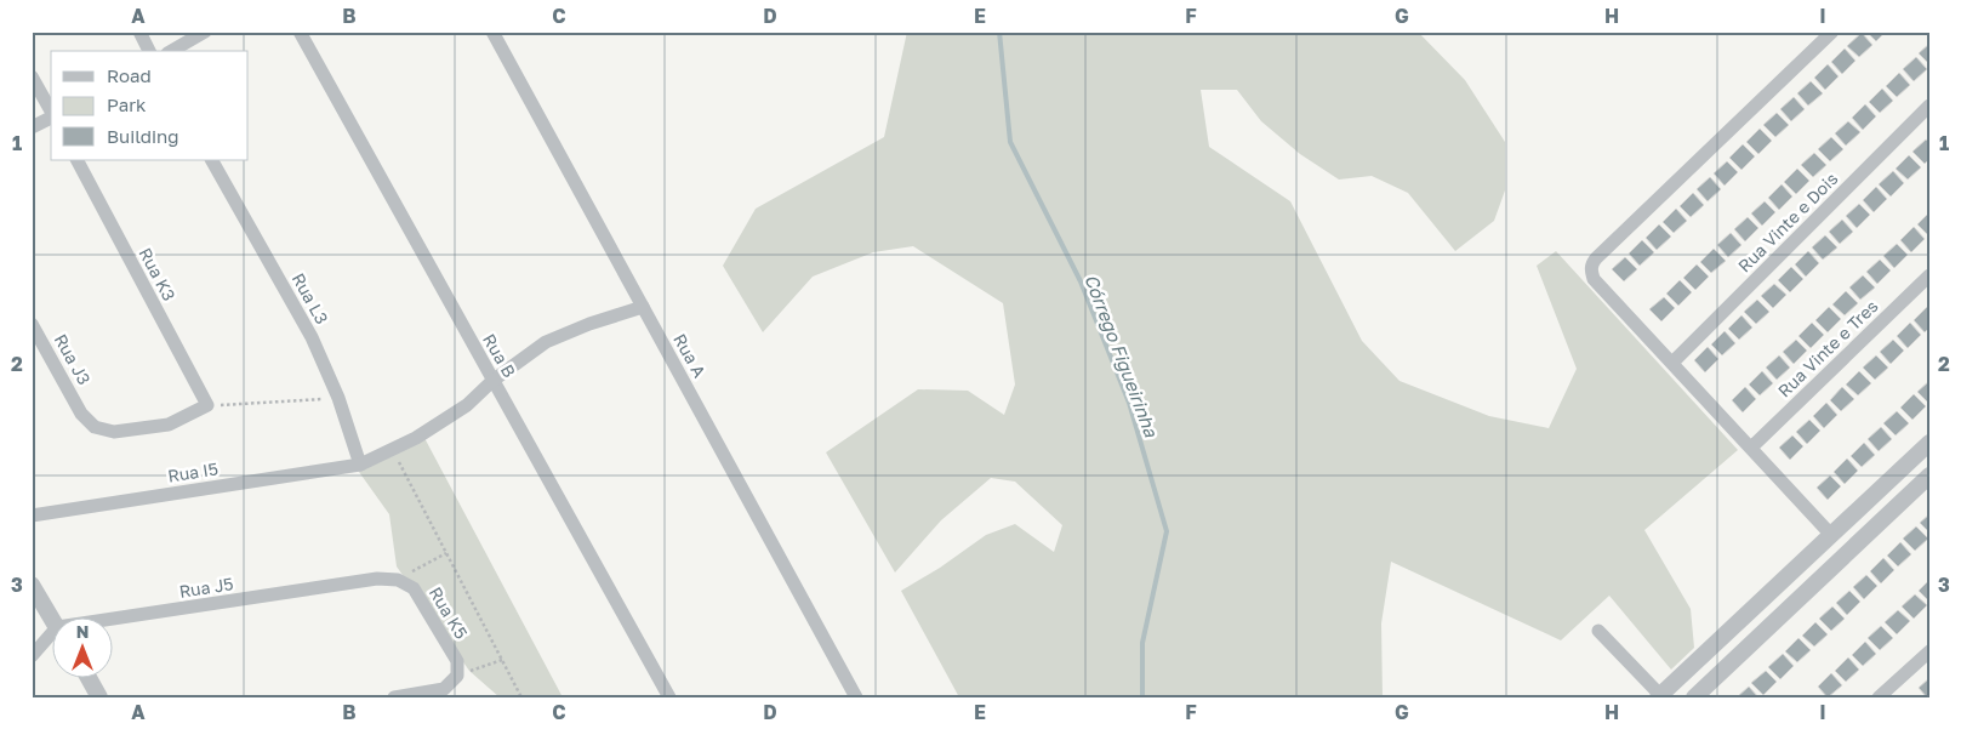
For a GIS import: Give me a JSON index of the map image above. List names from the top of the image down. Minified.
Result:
{"streets":{"street":["Rua Vinte e Dois","Rua K3","Rua L3","Rua Vinte e Tres","Rua B","Rua A","Rua J3","Rua I5","Rua J5","Rua K5"]},"crossings":[["Rua K3","Rua J3"],["Rua L3","Rua I5"],["Rua B","Rua I5"],["Rua A","Rua I5"],["Rua J5","Rua K5"]],"water":["Córrego Figueirinha"],"legend":["Road","Park","Building"],"north":"top","grid":{"columns":["A","B","C","D","E","F","G","H","I"],"rows":["1","2","3"]}}
